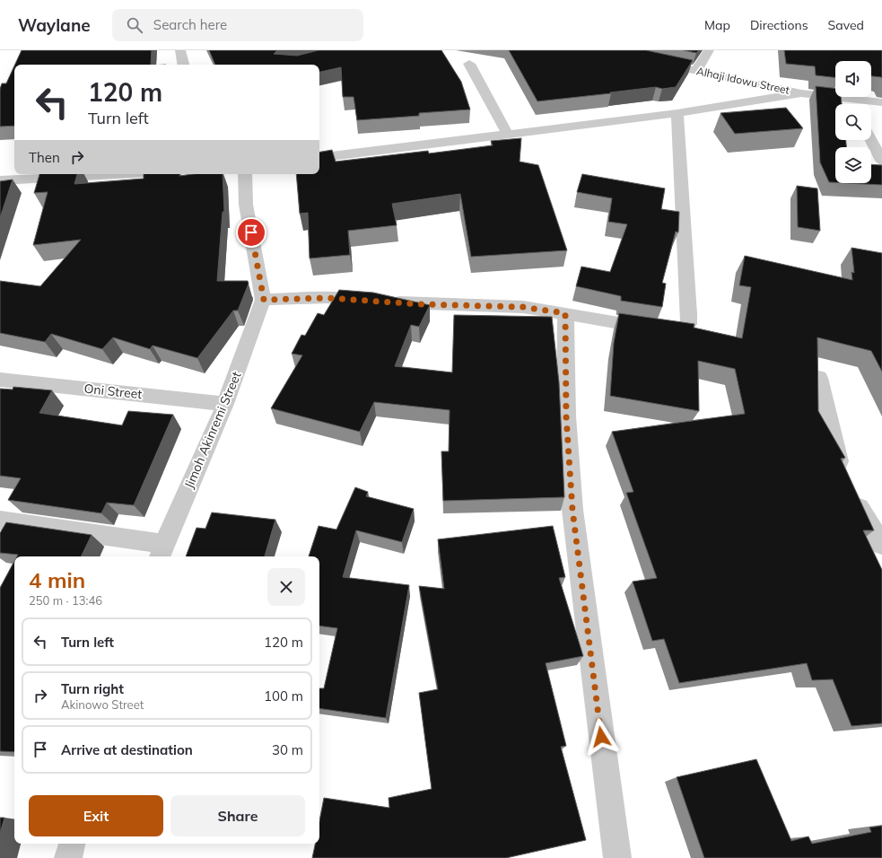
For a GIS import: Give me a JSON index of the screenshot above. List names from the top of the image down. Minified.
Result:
{"streets":{"street":["Alhaji Idowu Street","Oni Street","Jimoh Akinremi Street"]},"crossings":[["Oni Street","Jimoh Akinremi Street"]],"page":{"header":"Waylane","search":"Search here","nav":["Map","Directions","Saved"],"turn":["120 m","Turn left"],"then":"Then","heading":["4 min","250 m · 13:46"],"list":[{"name":"Turn left","value":"120 m"},{"name":"Turn right","note":"Akinowo Street","value":"100 m"},{"name":"Arrive at destination","value":"30 m"}],"buttons":["Exit","Share"]}}
